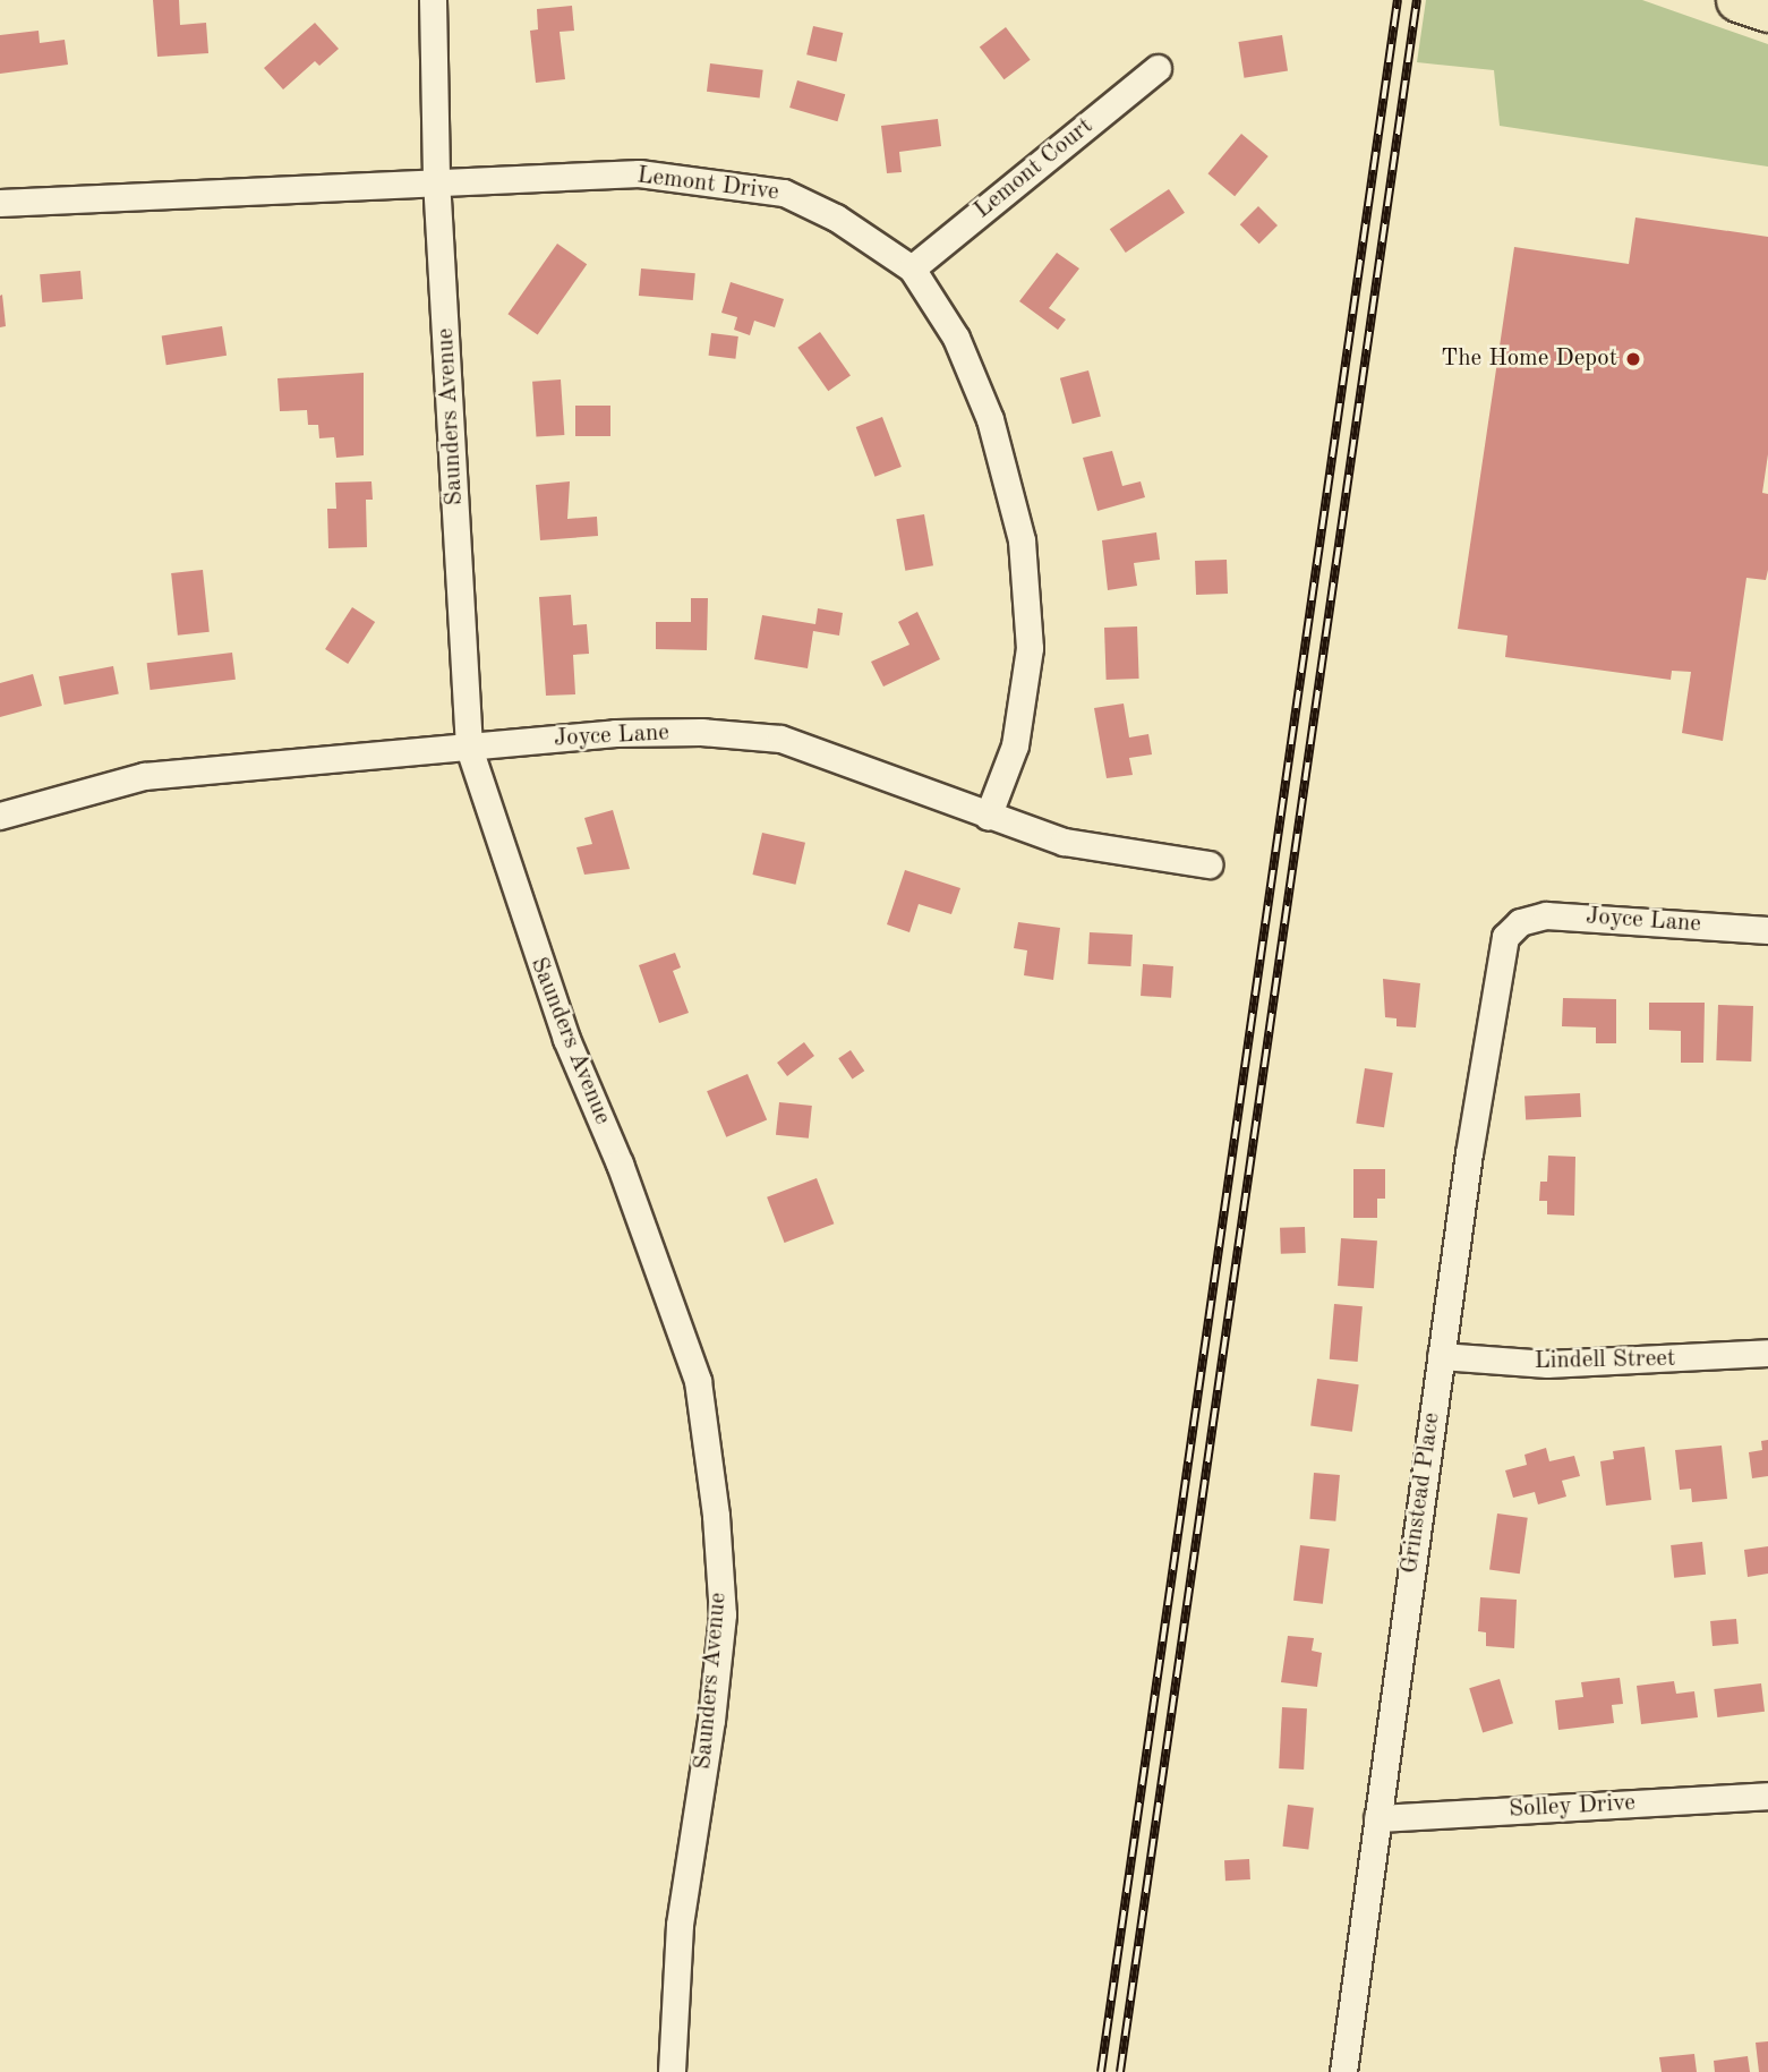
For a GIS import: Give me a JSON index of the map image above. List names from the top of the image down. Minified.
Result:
{"streets":{"street":["Lemont Court","Lemont Drive","Saunders Avenue","Joyce Lane","Lindell Street","Grinstead Place","Solley Drive"]},"crossings":[["Lemont Court","Lemont Drive"],["Lemont Drive","Saunders Avenue"],["Lemont Drive","Joyce Lane"],["Saunders Avenue","Joyce Lane"],["Joyce Lane","Grinstead Place"],["Lindell Street","Grinstead Place"],["Grinstead Place","Solley Drive"]],"places":["The Home Depot"]}
